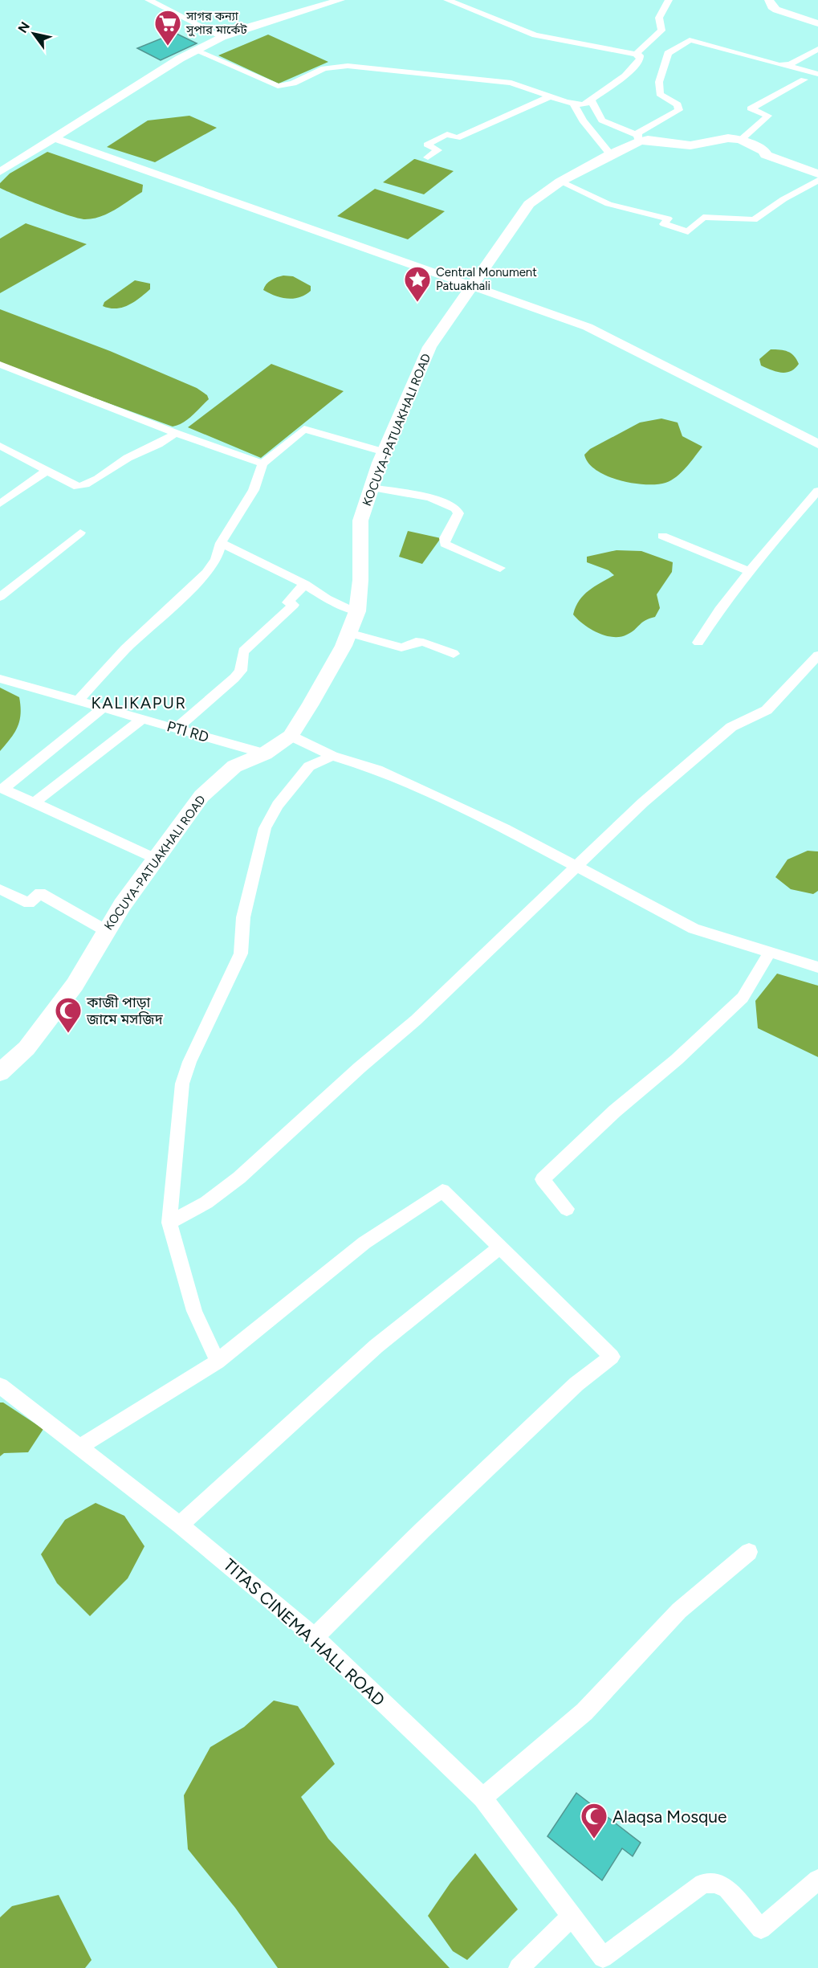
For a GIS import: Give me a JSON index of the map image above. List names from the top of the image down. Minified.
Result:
{"streets":{"main road":["KOCUYA-PATUAKHALI ROAD"],"street":["PTI RD","TITAS CINEMA HALL ROAD"]},"crossings":[["KOCUYA-PATUAKHALI ROAD","PTI RD"]],"districts":["KALIKAPUR"],"places":{"supermarket":["সাগর কন্যা সুপার মার্কেট"],"place":["Central Monument Patuakhali"],"mosque":["কাজী পাড়া জামে মসজিদ","Alaqsa Mosque"]},"north":"top left"}
